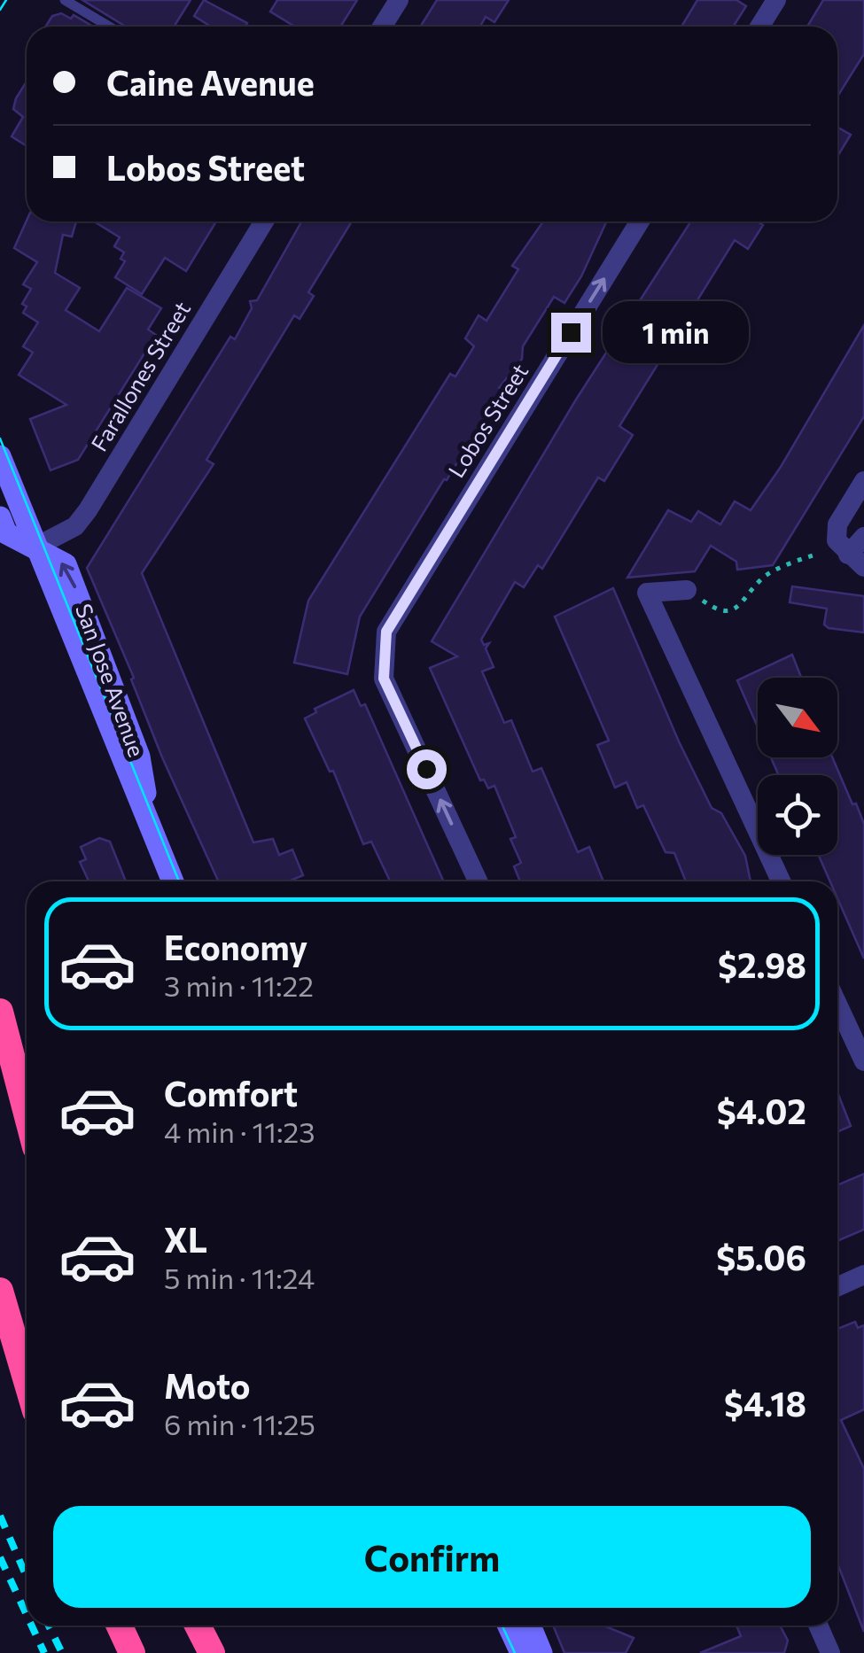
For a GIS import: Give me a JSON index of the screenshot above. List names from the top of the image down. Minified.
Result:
{"streets":{"main road":["San Jose Avenue"],"street":["Farallones Street","Lobos Street"]},"crossings":[["Farallones Street","San Jose Avenue"]],"one_way":["Lobos Street"],"north":"bottom right","page":{"banner":["Caine Avenue","Lobos Street"],"bubble":"1 min","list":[{"name":"Economy","note":"3 min · 11:22","value":"$2.98"},{"name":"Comfort","note":"4 min · 11:23","value":"$4.02"},{"name":"XL","note":"5 min · 11:24","value":"$5.06"},{"name":"Moto","note":"6 min · 11:25","value":"$4.18"}],"buttons":"Confirm"}}
